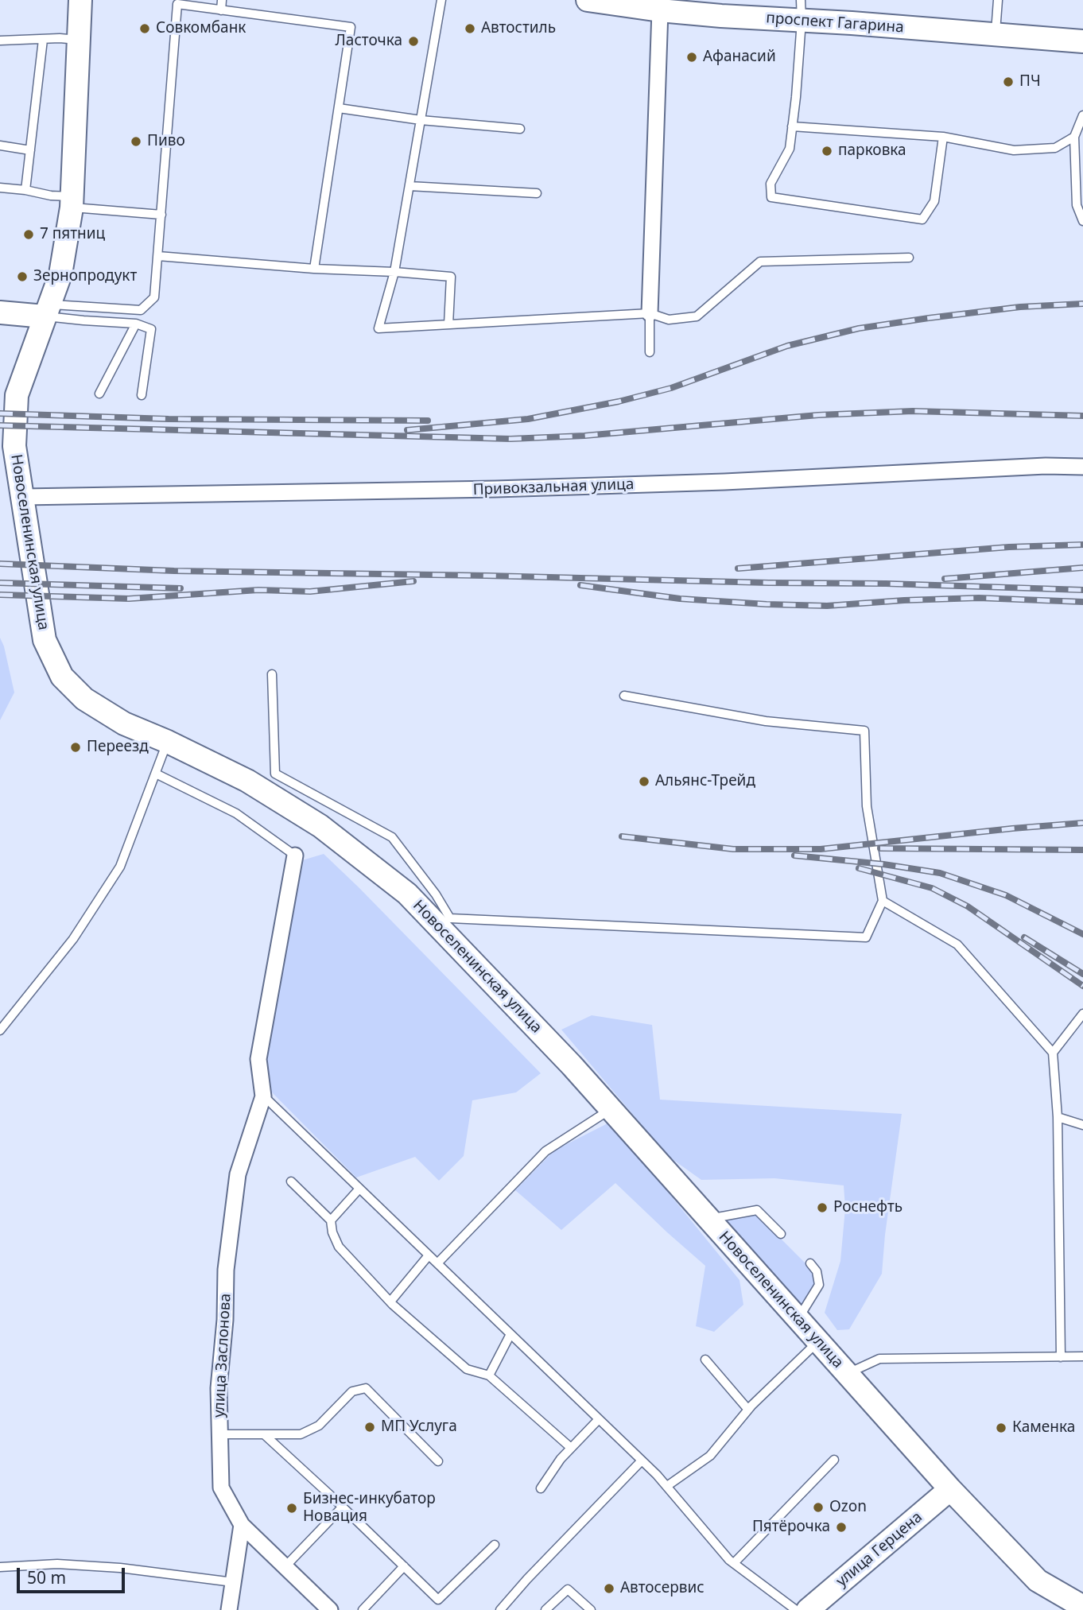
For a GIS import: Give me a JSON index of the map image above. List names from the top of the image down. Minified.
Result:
{"streets":{"main road":["проспект Гагарина","Новоселенинская улица","улица Герцена"],"street":["Привокзальная улица","улица Заслонова"]},"crossings":[["Привокзальная улица","Новоселенинская улица"],["Новоселенинская улица","улица Герцена"]],"places":["Совкомбанк","Автостиль","Ласточка","Афанасий","ПЧ","Пиво","парковка","7 пятниц","Зернопродукт","Переезд","Альянс-Трейд","Роснефть","МП Услуга","Каменка","Ozon","Бизнес-инкубатор Новация","Пятёрочка","Автосервис"],"scale_bar":"50 m"}
